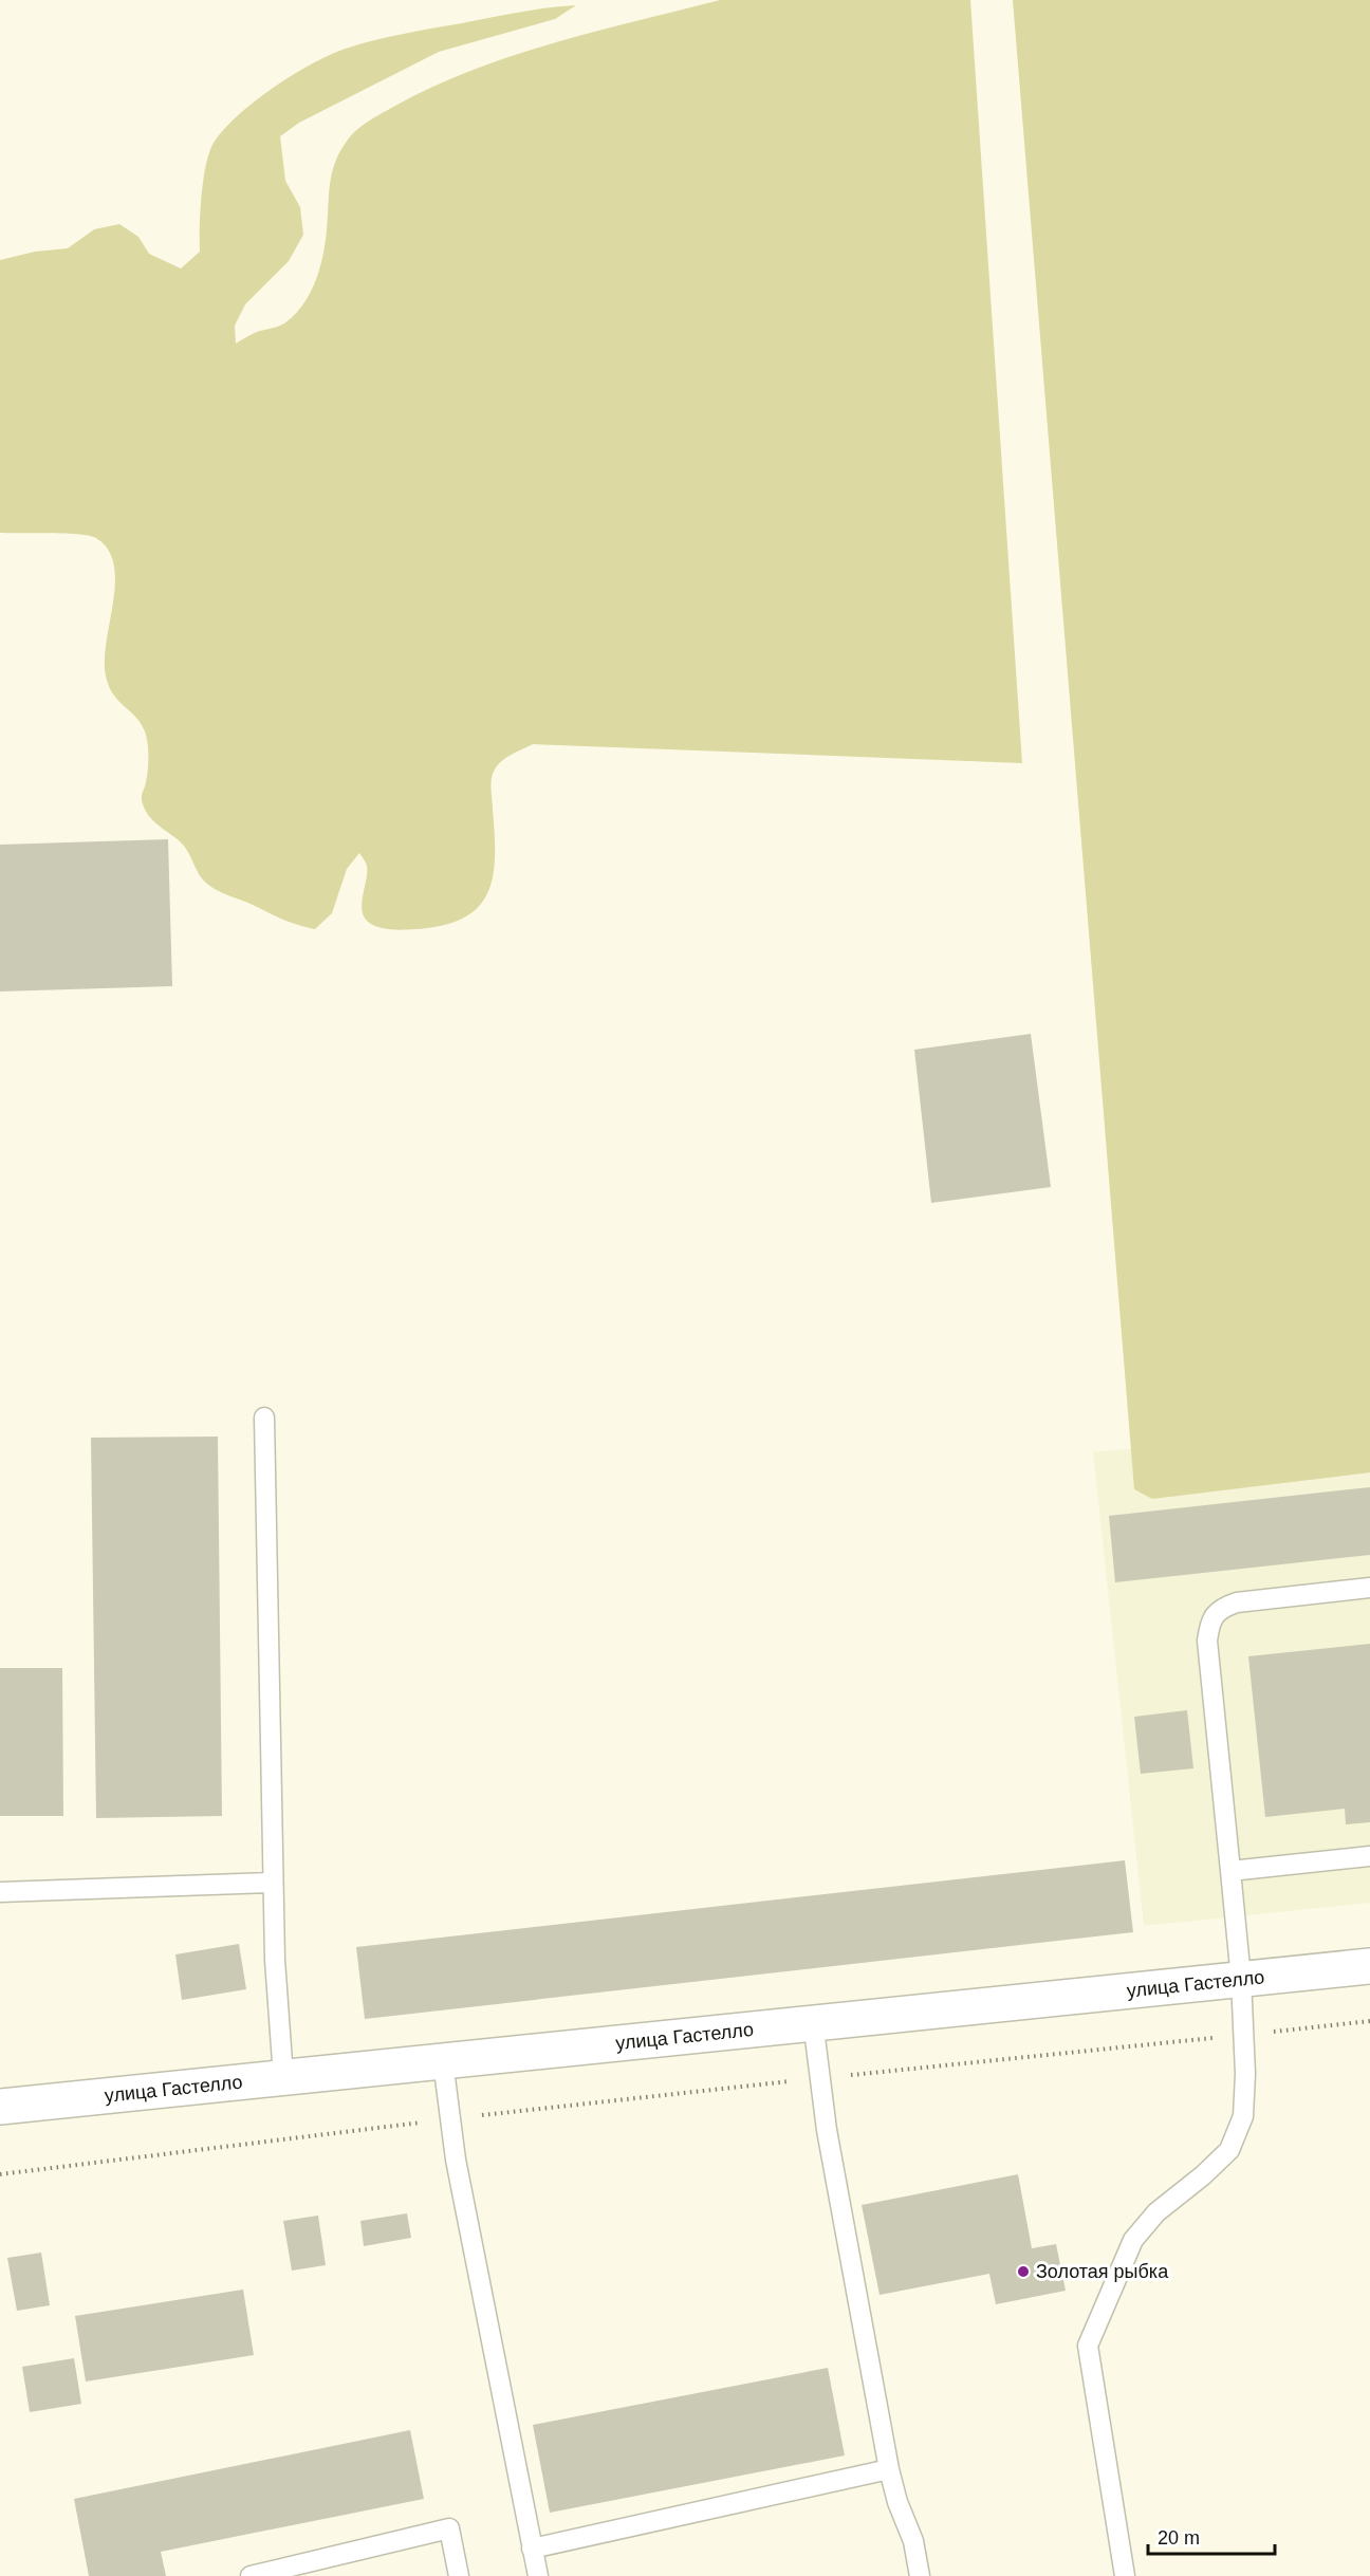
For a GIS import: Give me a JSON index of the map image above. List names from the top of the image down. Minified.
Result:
{"streets":{"street":["улица Гастелло"]},"places":["Золотая рыбка"],"scale_bar":"20 m"}
